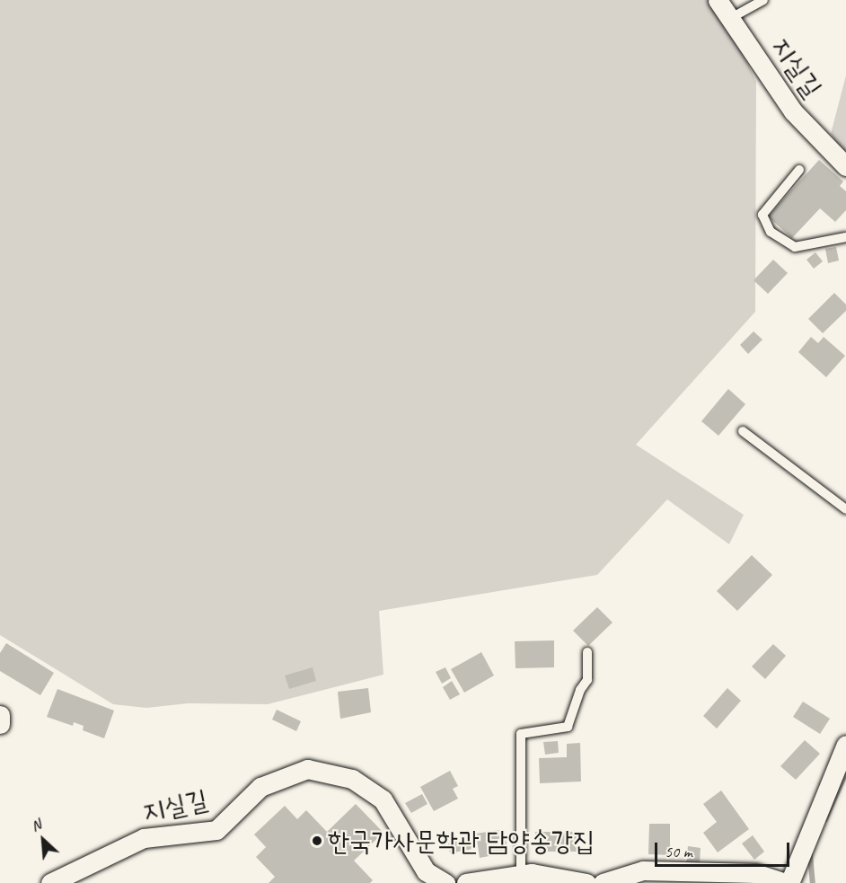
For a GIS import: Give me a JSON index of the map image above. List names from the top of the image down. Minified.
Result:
{"streets":{"street":["지실길"]},"places":["한국가사문학관 담양송강집"],"scale_bar":"50 m","north":"top left"}
